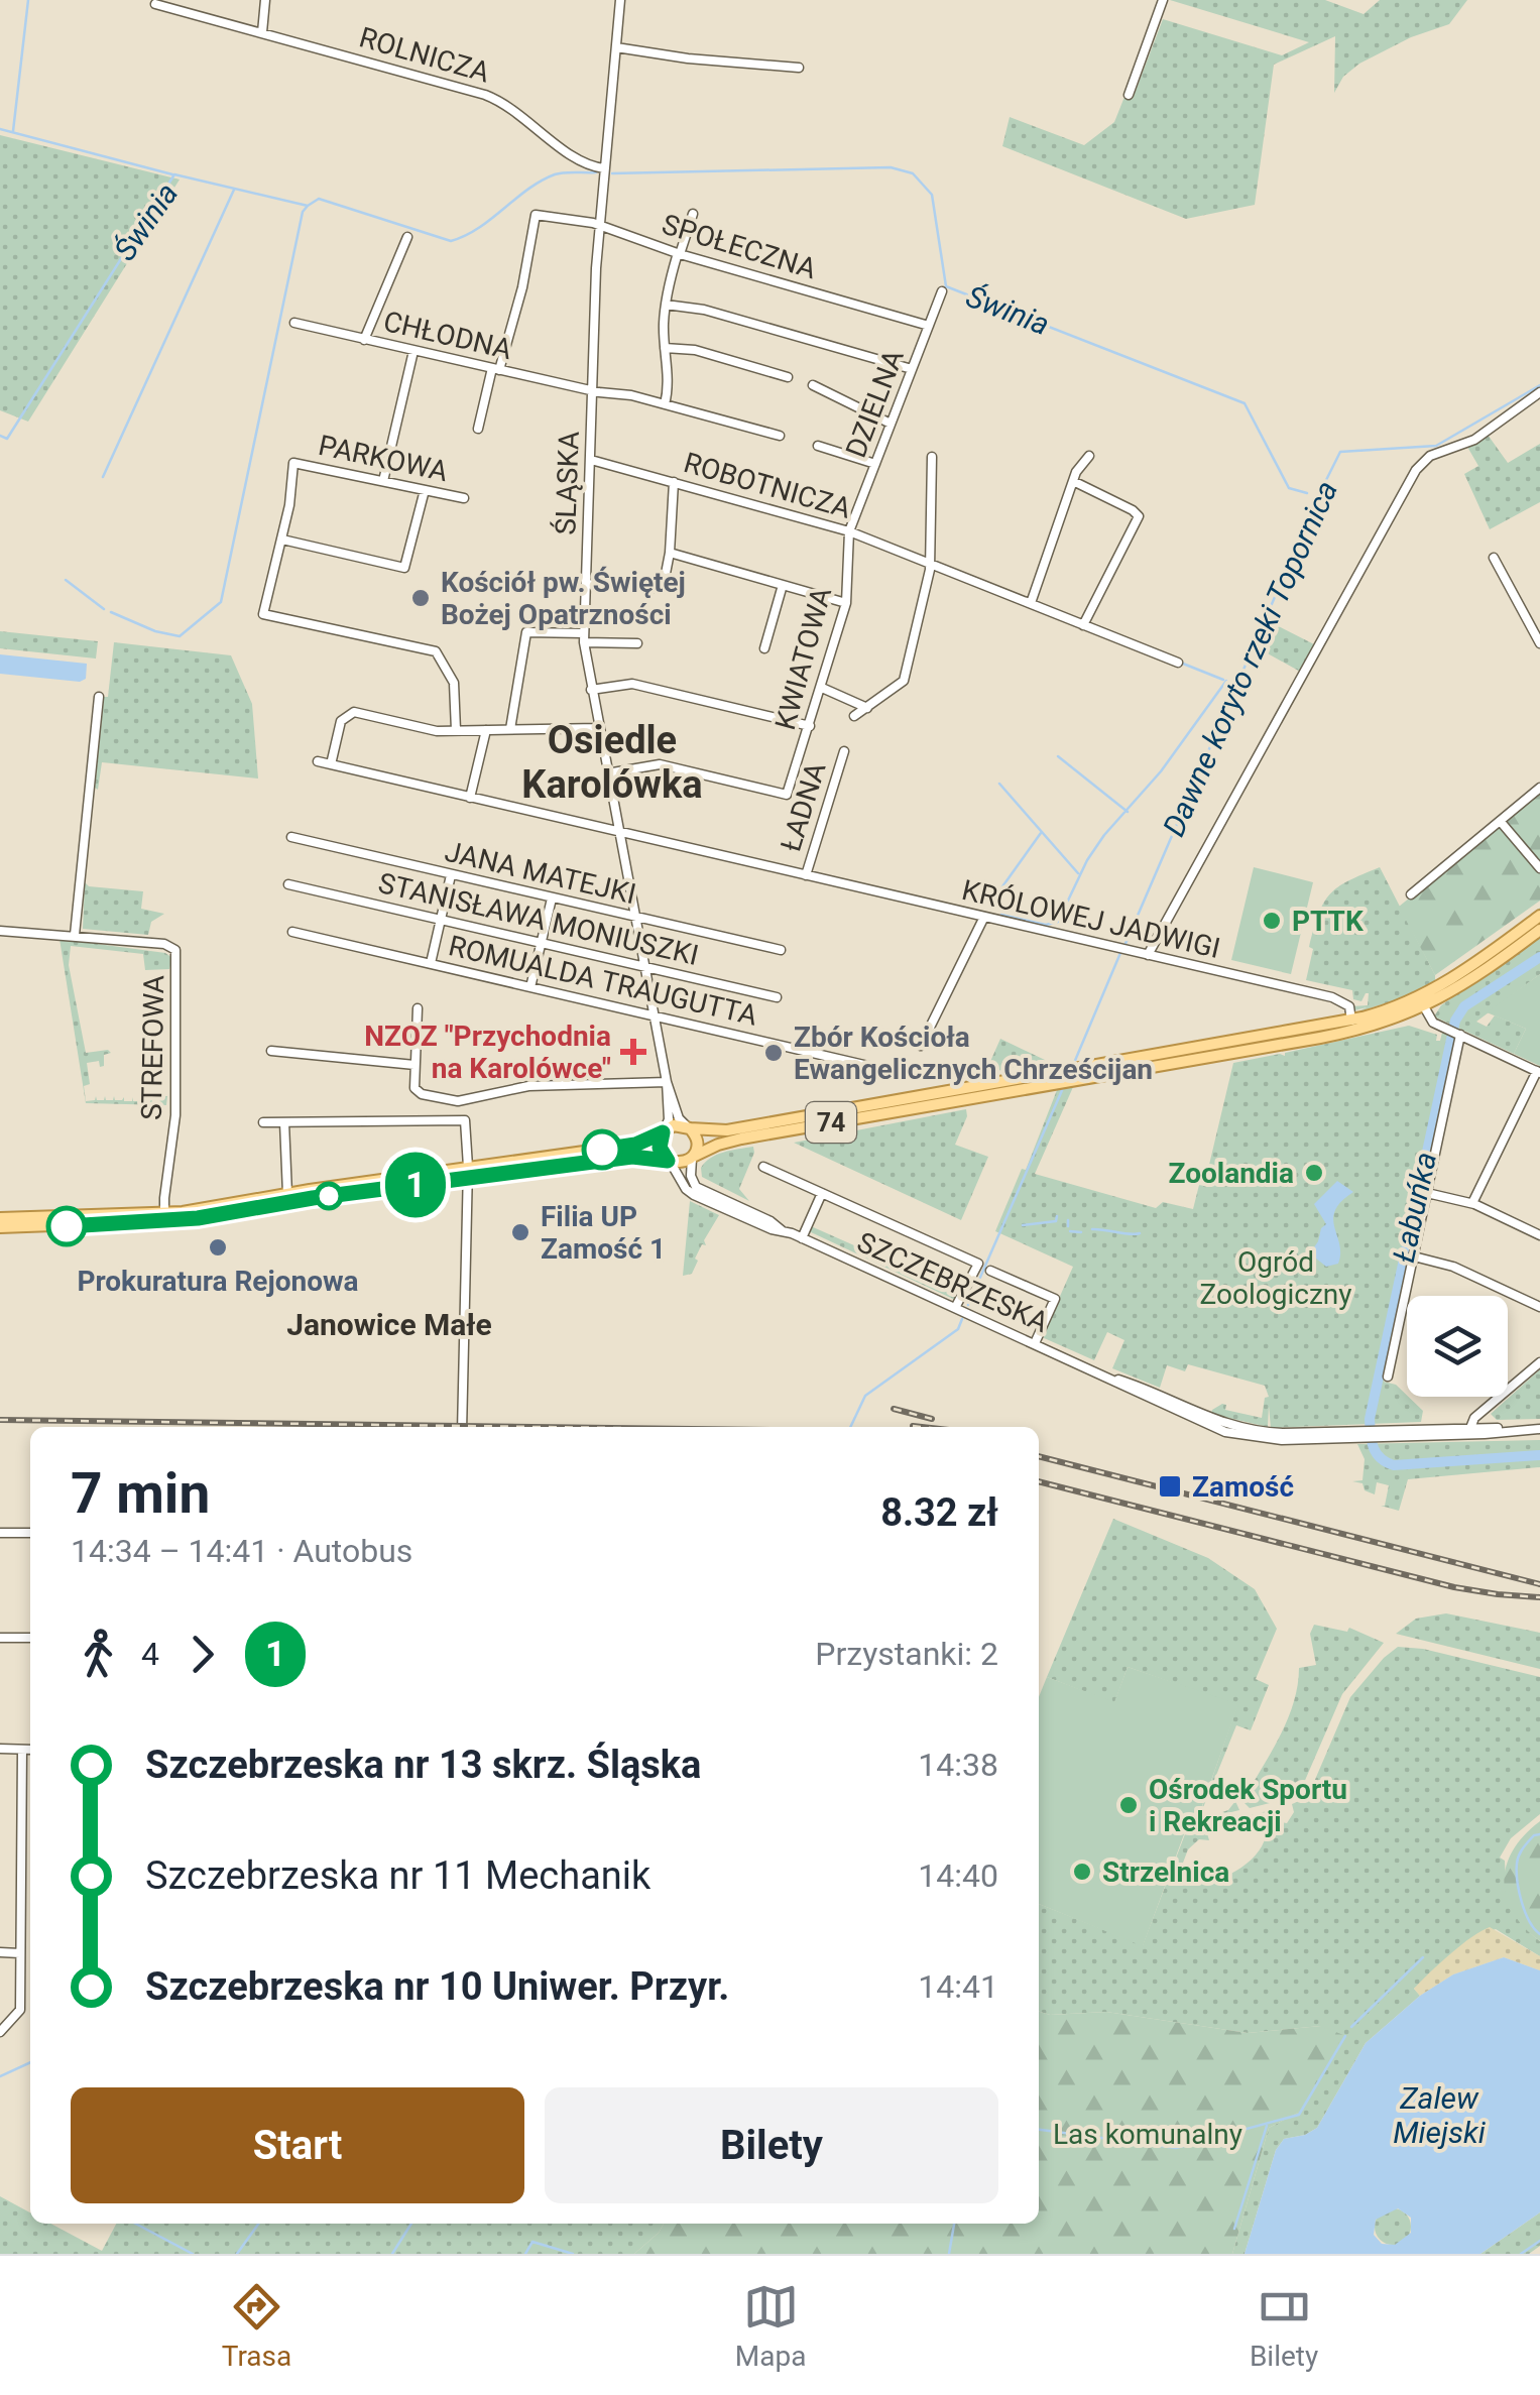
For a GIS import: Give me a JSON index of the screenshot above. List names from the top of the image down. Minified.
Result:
{"streets":{"main road":["74"],"street":["ROLNICZA","SPOŁECZNA","CHŁODNA","DZIELNA","PARKOWA","ŚLĄSKA","ROBOTNICZA","KWIATOWA","ŁADNA","JANA MATEJKI","STANISŁAWA MONIUSZKI","KRÓLOWEJ JADWIGI","ROMUALDA TRAUGUTTA","STREFOWA","SZCZEBRZESKA"]},"crossings":[["ROLNICZA","ŚLĄSKA"],["SPOŁECZNA","CHŁODNA"],["SPOŁECZNA","DZIELNA"],["SPOŁECZNA","ŚLĄSKA"],["CHŁODNA","ŚLĄSKA"],["DZIELNA","ROBOTNICZA"],["DZIELNA","KWIATOWA"],["ŚLĄSKA","ROBOTNICZA"],["ŚLĄSKA","KWIATOWA"],["ŚLĄSKA","JANA MATEJKI"],["ŚLĄSKA","STANISŁAWA MONIUSZKI"],["ŚLĄSKA","KRÓLOWEJ JADWIGI"],["ŚLĄSKA","ROMUALDA TRAUGUTTA"],["ŚLĄSKA","74"],["ŚLĄSKA","SZCZEBRZESKA"],["ROBOTNICZA","KWIATOWA"],["ŁADNA","KRÓLOWEJ JADWIGI"],["KRÓLOWEJ JADWIGI","74"],["STREFOWA","74"],["74","SZCZEBRZESKA"]],"districts":["Osiedle Karolówka","Janowice Małe"],"water":["Świnia","Dawne koryto rzeki Topornica","Łabuńka","Zalew Miejski"],"parks":["Ogród Zoologiczny","Las komunalny"],"places":{"other":["Kościół pw. Świętej Bożej Opatrzności","PTTK","Zbór Kościoła Ewangelicznych Chrześcijan","Zoolandia","Filia UP Zamość 1","Prokuratura Rejonowa","Ośrodek Sportu i Rekreacji","Strzelnica"],"health":["NZOZ \"Przychodnia na Karolówce\""],"transit":["Zamość"]},"lines":["bus line 1"],"page":{"on_map":"1","heading":["7 min","14:34 – 14:41 · Autobus","8.32 zł"],"legs":["4","1","Przystanki: 2"],"list":[{"name":"Szczebrzeska nr 13 skrz. Śląska","value":"14:38"},{"name":"Szczebrzeska nr 11 Mechanik","value":"14:40"},{"name":"Szczebrzeska nr 10 Uniwer. Przyr.","value":"14:41"}],"buttons":["Start","Bilety"],"tabs":["Trasa","Mapa","Bilety"]}}
